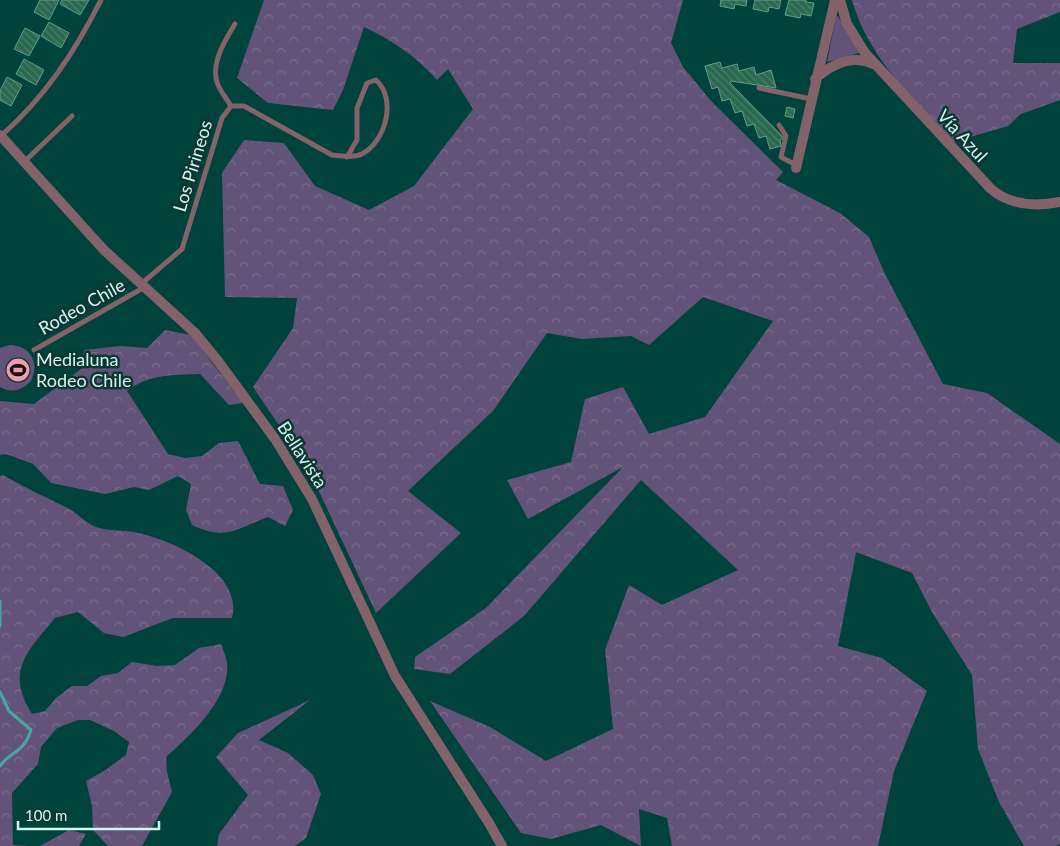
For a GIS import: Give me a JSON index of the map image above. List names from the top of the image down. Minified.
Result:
{"streets":{"street":["Vía Azul","Bellavista"],"lane":["Los Pirineos","Rodeo Chile"]},"crossings":[["Los Pirineos","Rodeo Chile"],["Los Pirineos","Bellavista"],["Rodeo Chile","Bellavista"]],"places":{"sports":["Medialuna Rodeo Chile"]},"scale_bar":"100 m"}
